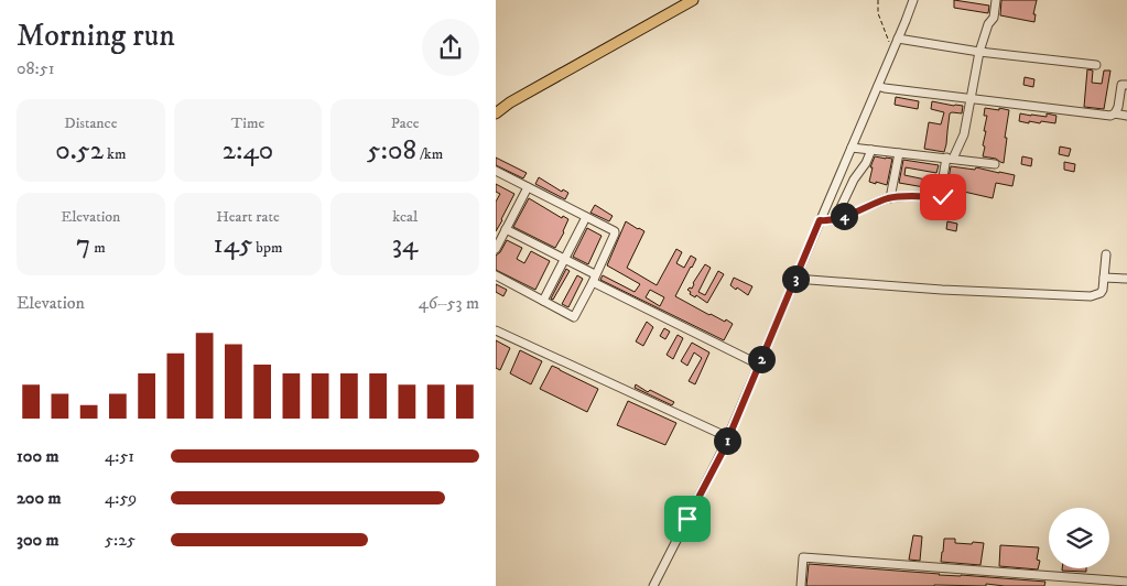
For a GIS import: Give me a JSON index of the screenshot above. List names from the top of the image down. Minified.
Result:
{"page":{"heading":["Morning run","08:51"],"stats":[["Distance","0.52 km"],["Time","2:40"],["Pace","5:08 /km"],["Elevation","7 m"],["Heart rate","145 bpm"],["kcal","34"]],"pins":["4","3","2","1"],"chart":["Elevation","46–53 m"],"list":[{"name":"100 m","note":"4:51"},{"name":"200 m","note":"4:59"},{"name":"300 m","note":"5:25"}]}}
